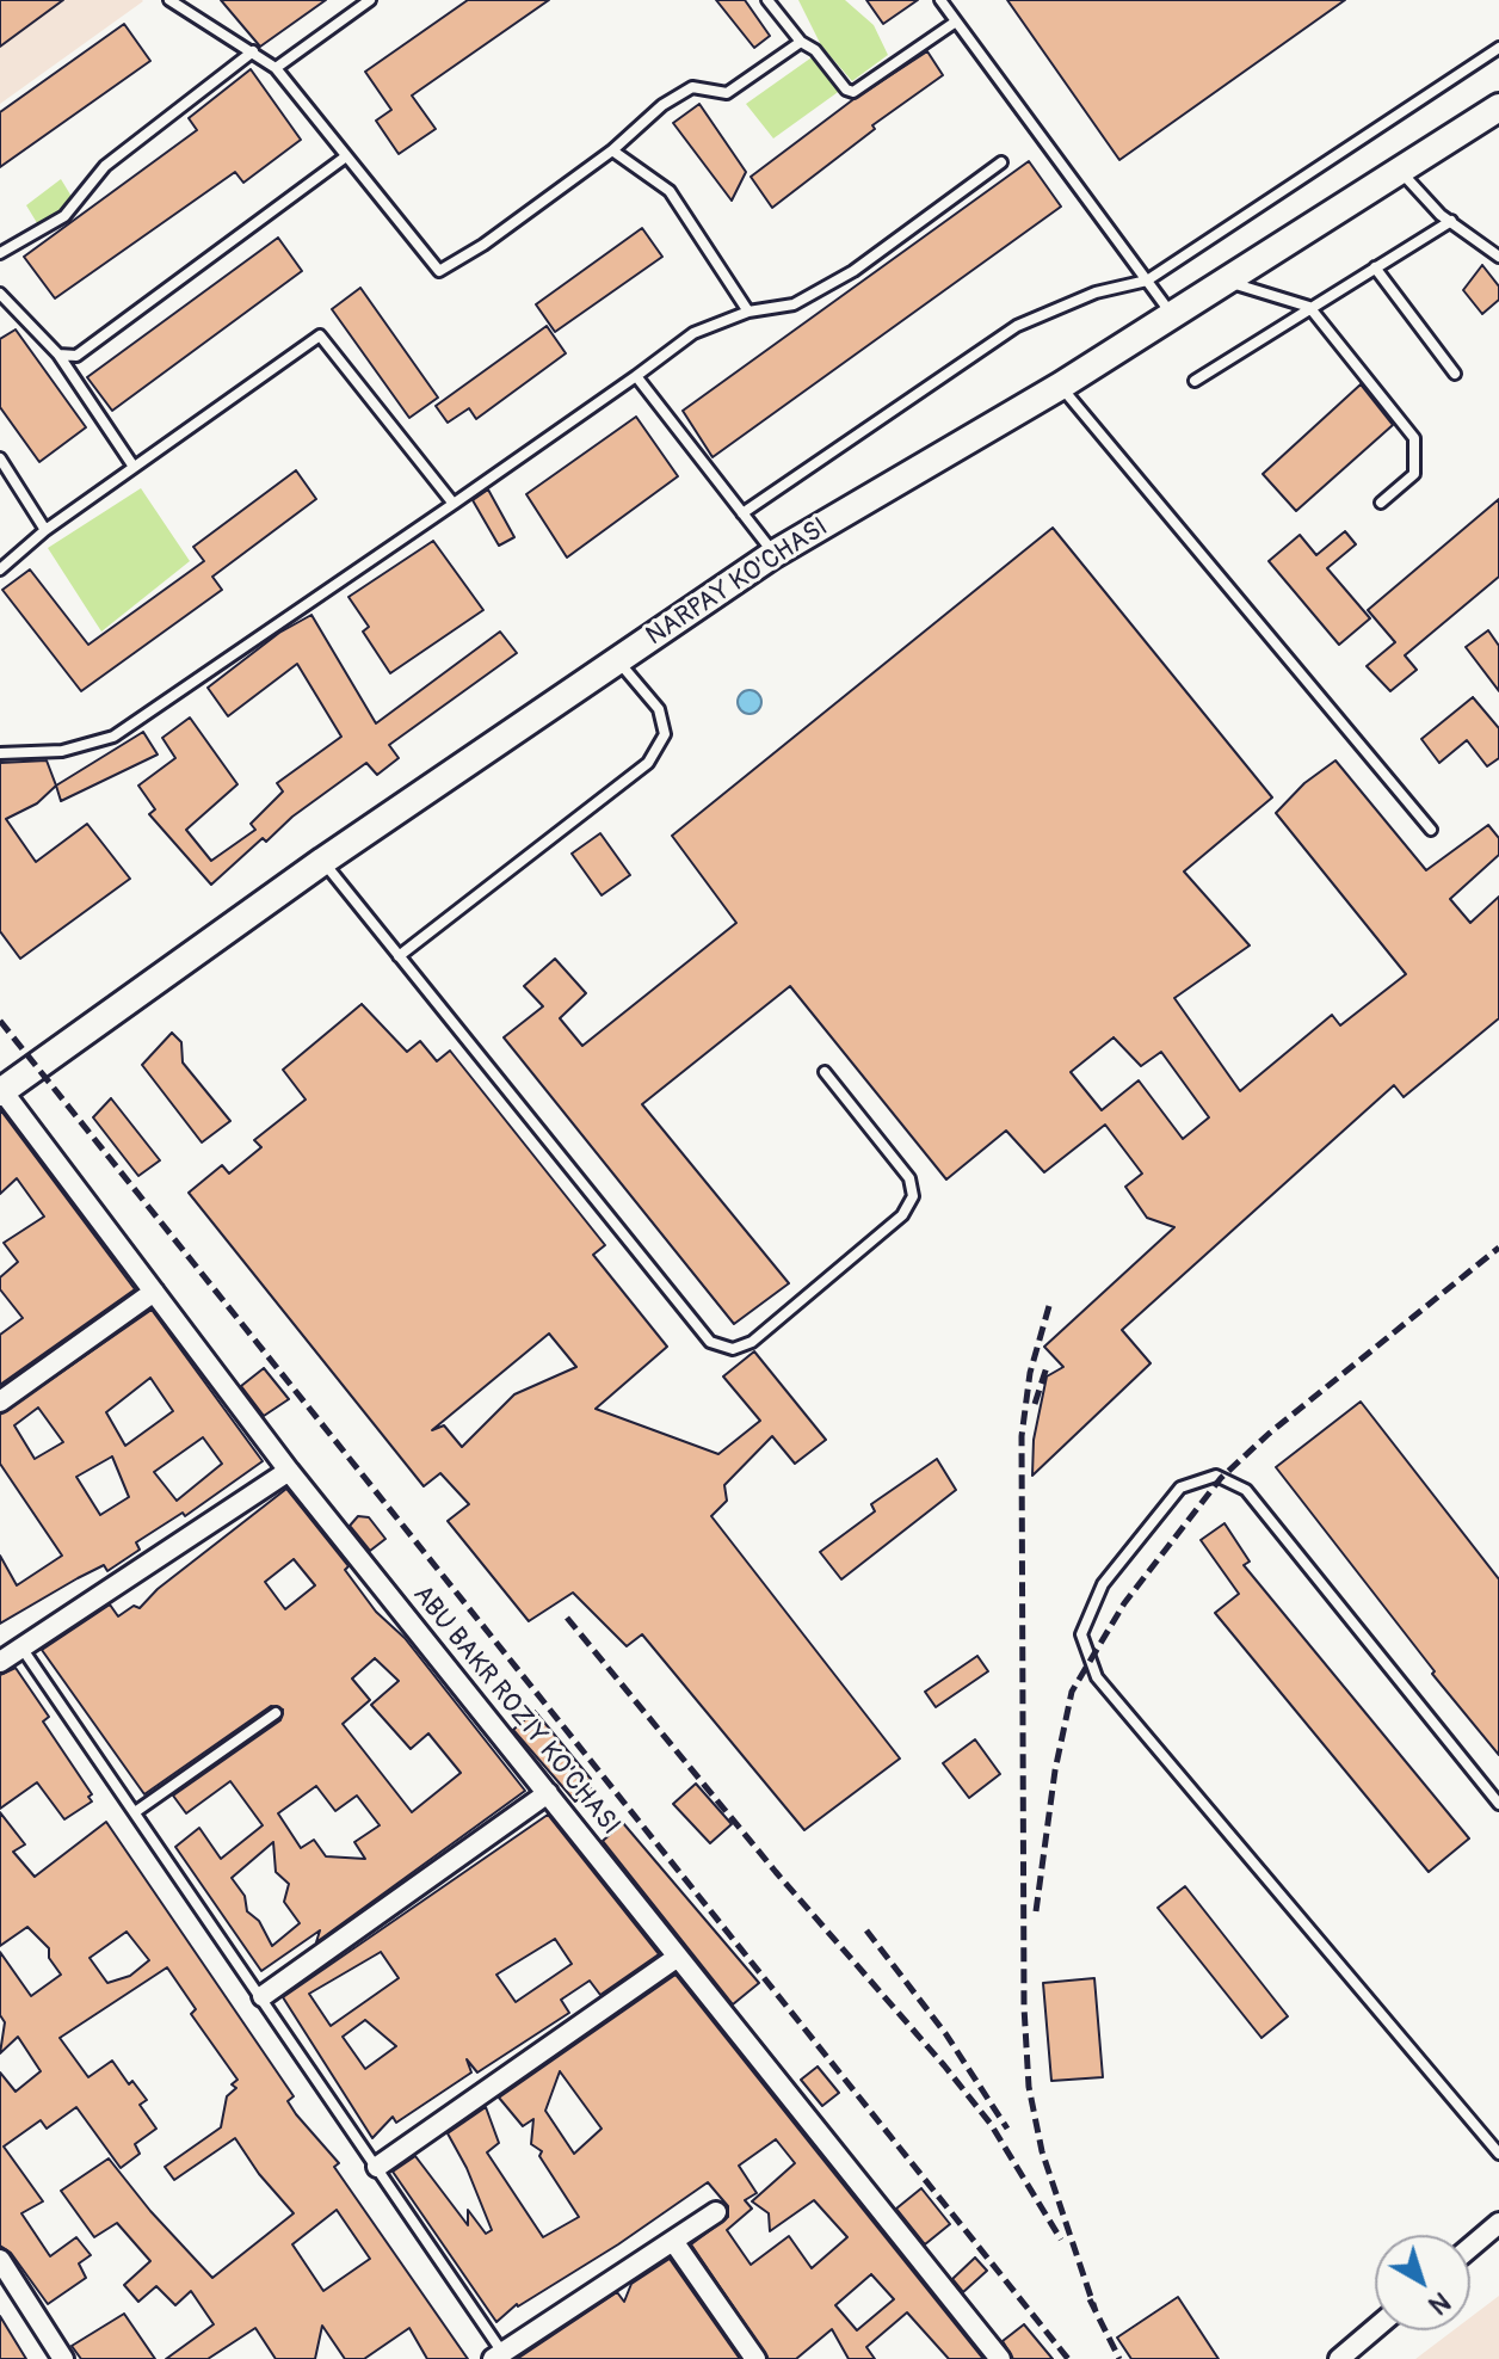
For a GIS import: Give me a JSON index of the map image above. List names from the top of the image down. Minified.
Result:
{"streets":{"main road":["NARPAY KO'CHASI"],"street":["ABU BAKR ROZIY KO'CHASI"]},"crossings":[["NARPAY KO'CHASI","ABU BAKR ROZIY KO'CHASI"]],"north":"bottom right"}
